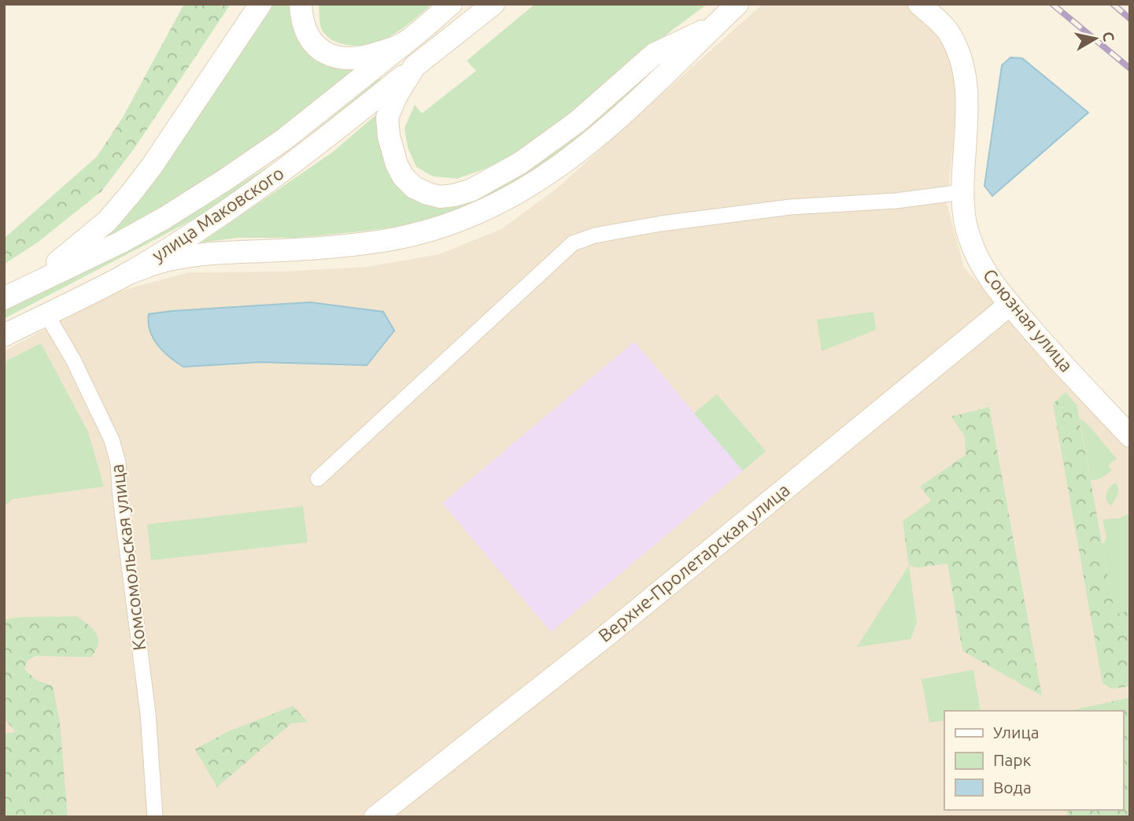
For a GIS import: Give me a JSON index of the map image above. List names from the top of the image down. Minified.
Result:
{"streets":{"street":["улица Маковского","Союзная улица","Комсомольская улица","Верхне-Пролетарская улица"]},"crossings":[["улица Маковского","Комсомольская улица"],["Союзная улица","Верхне-Пролетарская улица"]],"legend":["Улица","Парк","Вода"],"north":"right"}
